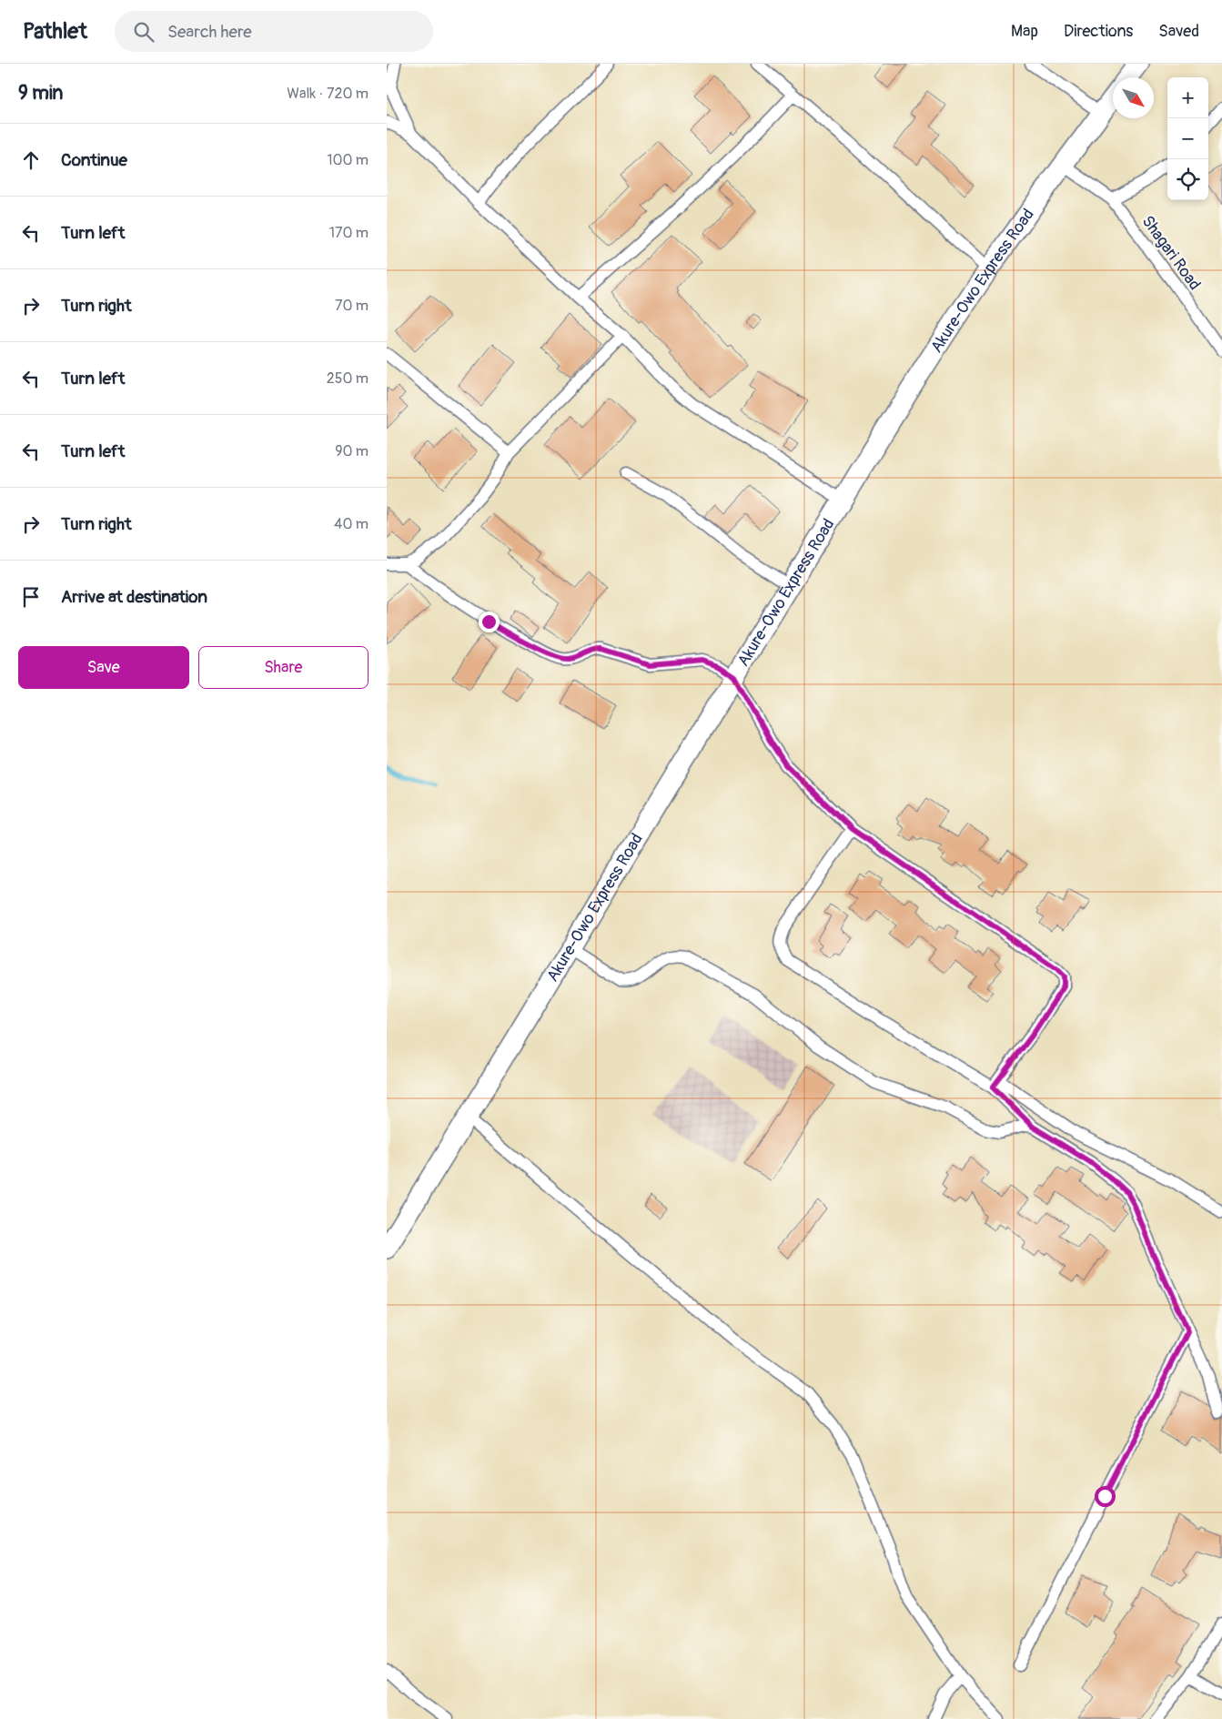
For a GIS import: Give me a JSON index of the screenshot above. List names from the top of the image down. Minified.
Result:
{"streets":{"highway":["Akure-Owo Express Road"],"street":["Shagari Road"]},"crossings":[["Shagari Road","Akure-Owo Express Road"]],"north":"bottom right","page":{"header":"Pathlet","search":"Search here","nav":["Map","Directions","Saved"],"heading":["9 min","Walk · 720 m"],"map_buttons":["+","−"],"list":[["Continue","100 m"],["Turn left","170 m"],["Turn right","70 m"],["Turn left","250 m"],["Turn left","90 m"],["Turn right","40 m"],"Arrive at destination"],"buttons":["Save","Share"]}}
